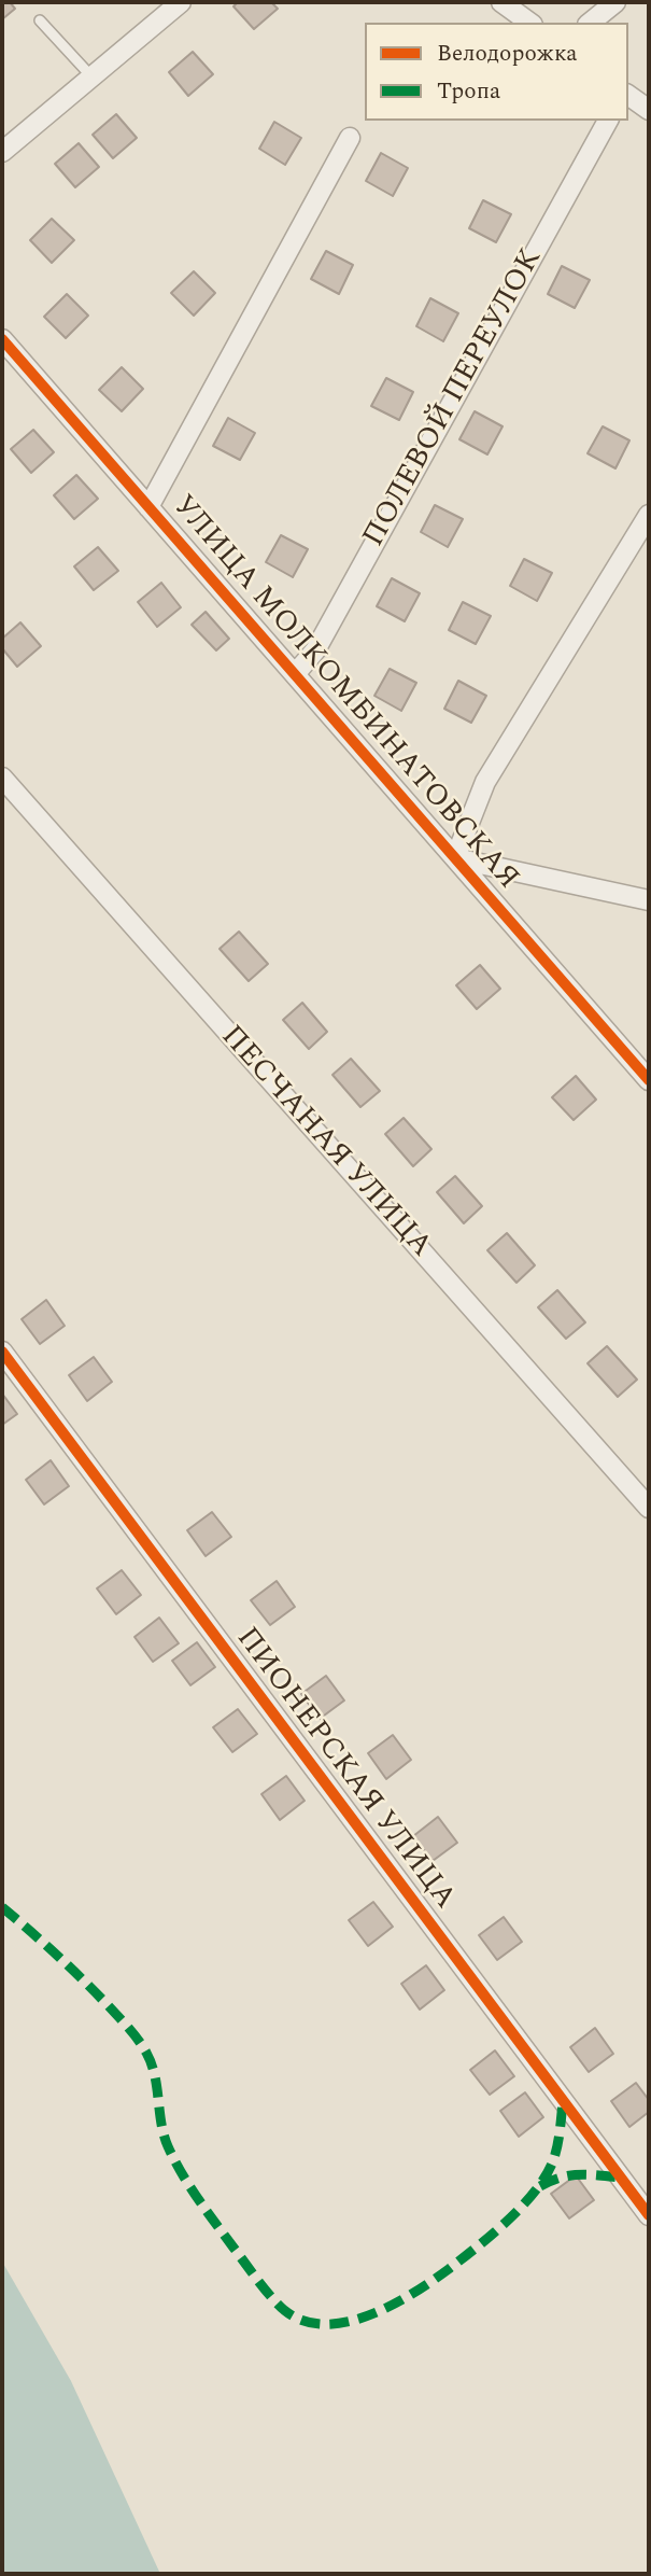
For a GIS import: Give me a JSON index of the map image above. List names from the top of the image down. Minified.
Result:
{"streets":{"street":["ПОЛЕВОЙ ПЕРЕУЛОК","УЛИЦА МОЛКОМБИНАТОВСКАЯ","ПЕСЧАНАЯ УЛИЦА","ПИОНЕРСКАЯ УЛИЦА"]},"crossings":[["ПОЛЕВОЙ ПЕРЕУЛОК","УЛИЦА МОЛКОМБИНАТОВСКАЯ"]],"legend":["Велодорожка","Тропа"]}
